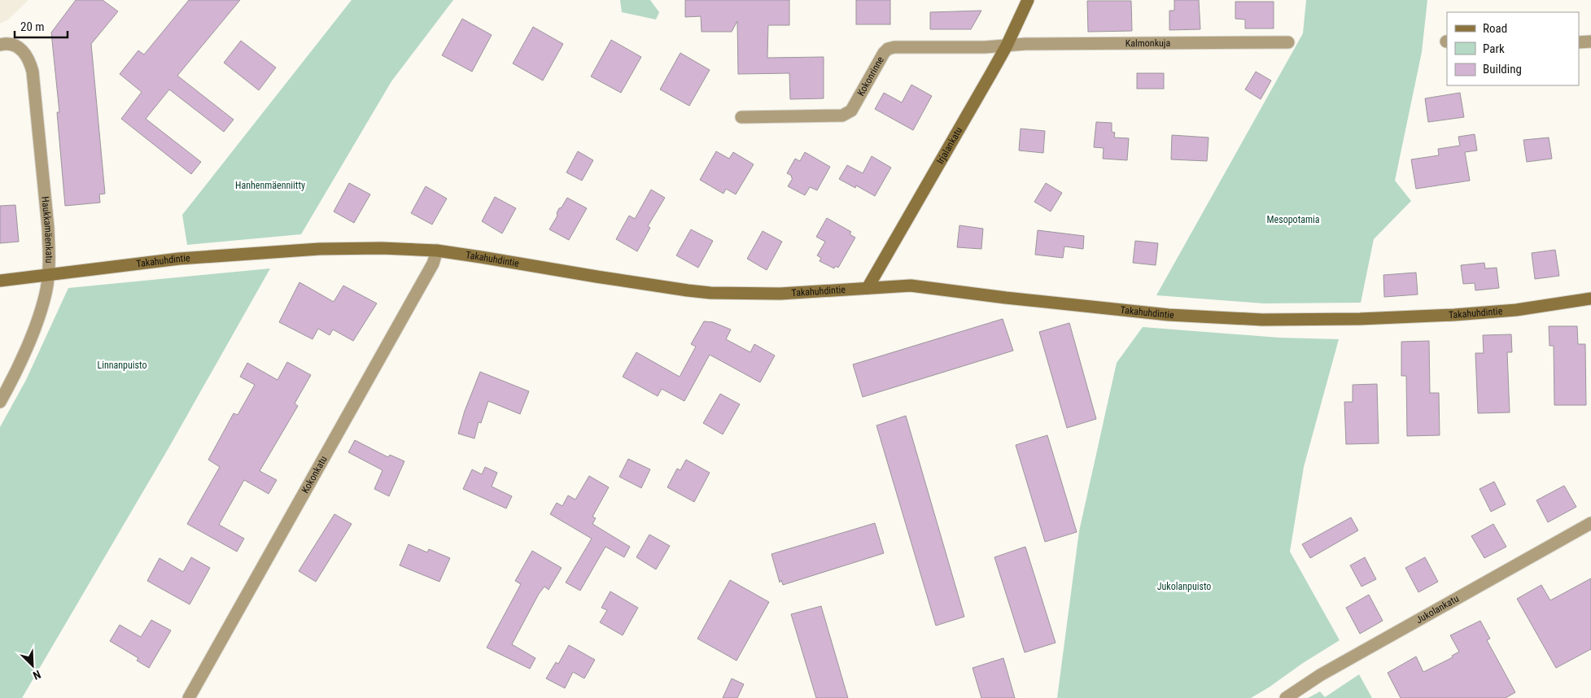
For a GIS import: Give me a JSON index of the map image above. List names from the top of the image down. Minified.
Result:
{"streets":{"street":["Kalmonkuja","Kokonrinne","Irjalankatu","Haukkamäenkatu","Takahuhdintie","Kokonkatu","Jukolankatu"]},"crossings":[["Kalmonkuja","Kokonrinne"],["Kalmonkuja","Irjalankatu"],["Kokonrinne","Irjalankatu"],["Irjalankatu","Takahuhdintie"],["Haukkamäenkatu","Takahuhdintie"],["Takahuhdintie","Kokonkatu"]],"parks":["Hanhenmäenniitty","Mesopotamia","Linnanpuisto","Jukolanpuisto"],"legend":["Road","Park","Building"],"scale_bar":"20 m","north":"bottom right"}
